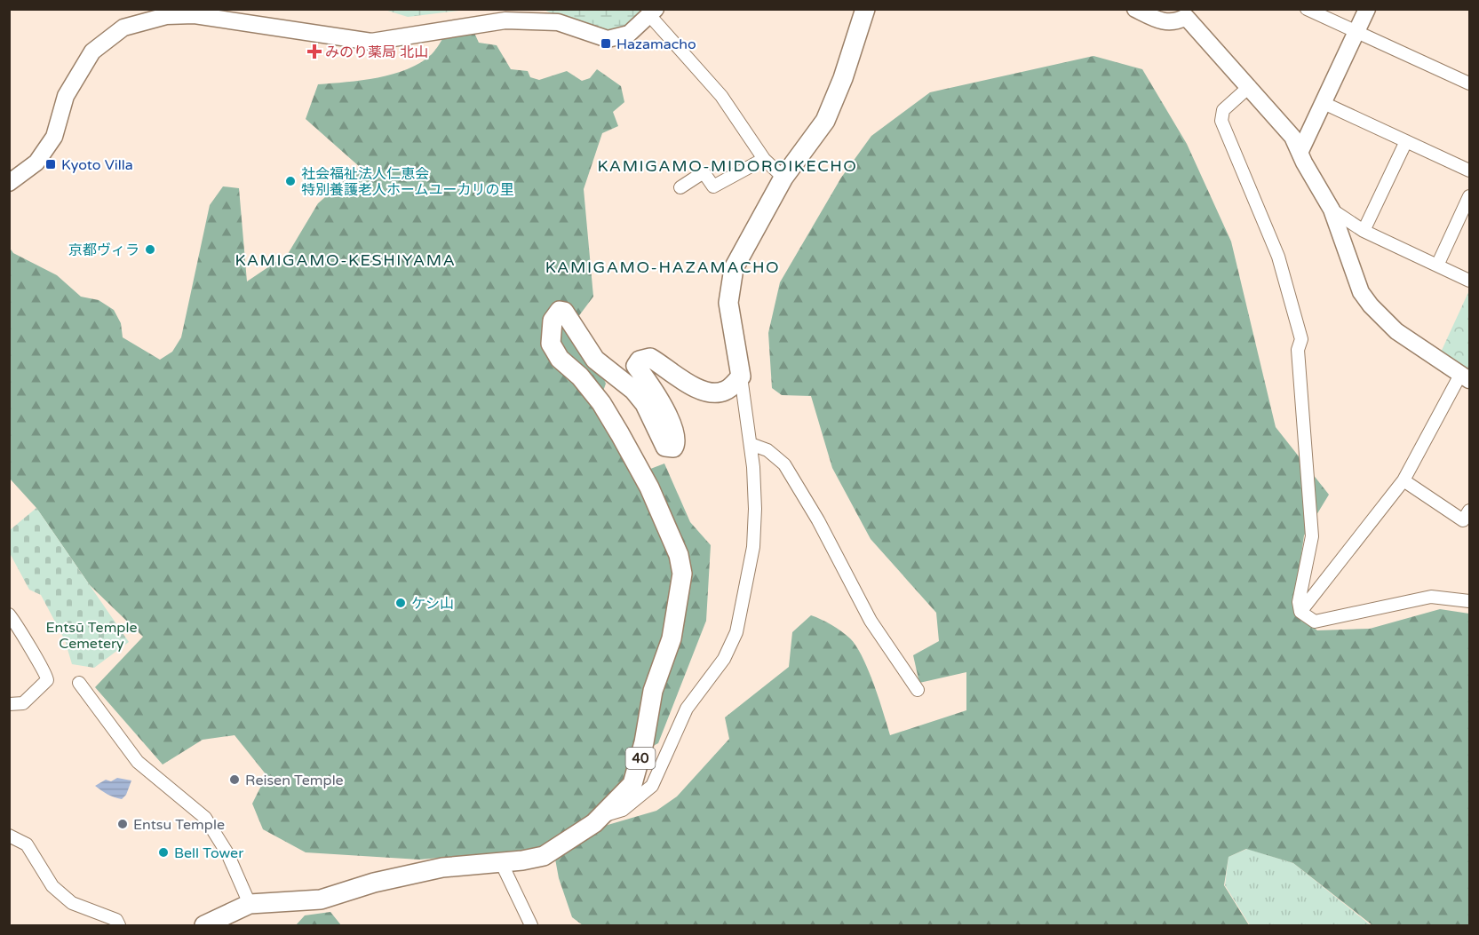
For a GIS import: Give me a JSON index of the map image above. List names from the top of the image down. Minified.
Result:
{"streets":{"main road":["40"]},"districts":["KAMIGAMO-MIDOROIKECHO","KAMIGAMO-KESHIYAMA","KAMIGAMO-HAZAMACHO"],"parks":["Entsū Temple Cemetery"],"places":{"transit":["Hazamacho","Kyoto Villa"],"health":["みのり薬局 北山"],"other":["社会福祉法人仁恵会 特別養護老人ホームユーカリの里","京都ヴィラ","ケシ山","Reisen Temple","Entsu Temple","Bell Tower"]}}
